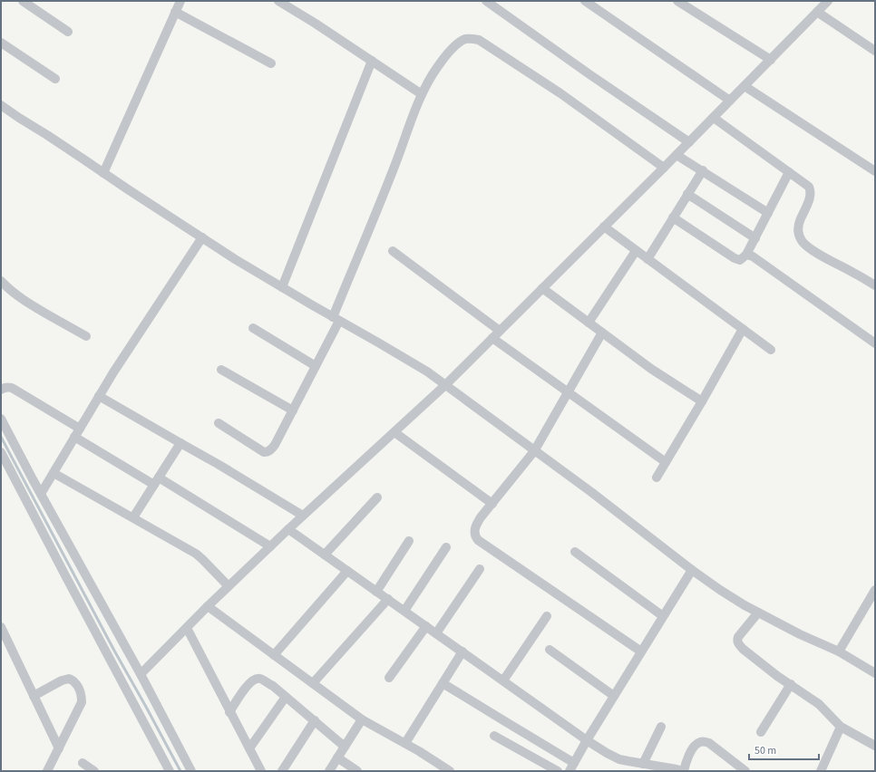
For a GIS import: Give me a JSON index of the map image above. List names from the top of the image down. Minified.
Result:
{"scale_bar":"50 m"}
